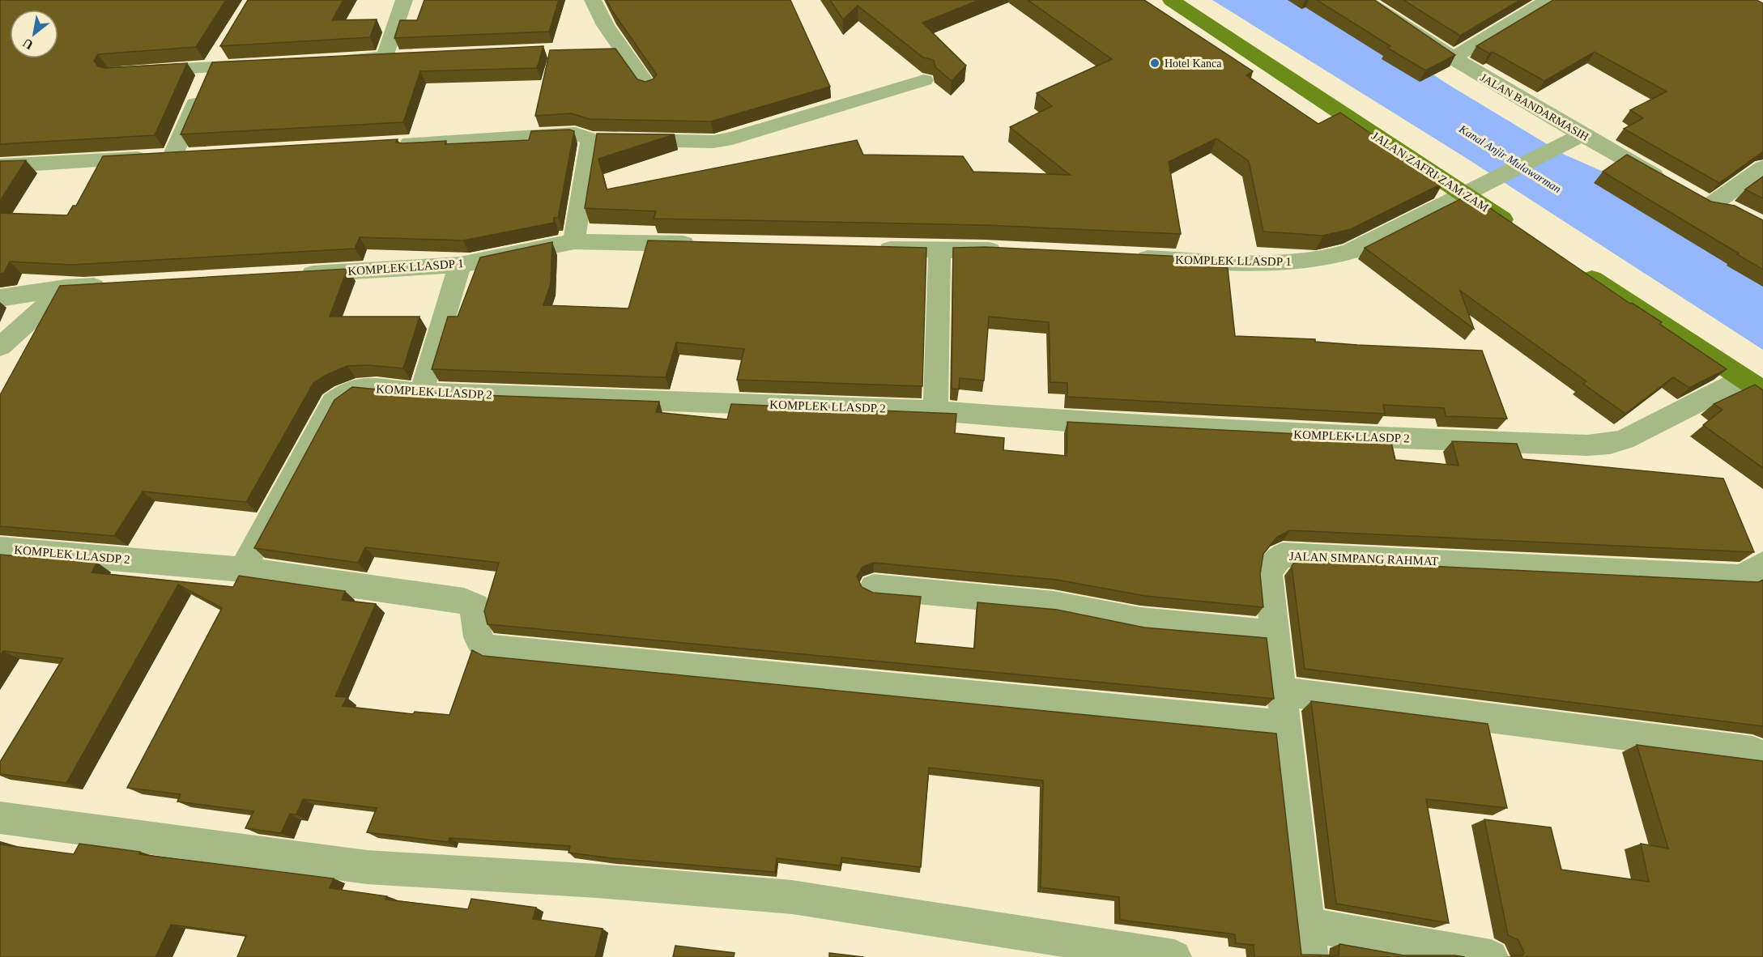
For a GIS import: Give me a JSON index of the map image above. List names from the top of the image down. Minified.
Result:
{"streets":{"main road":["JALAN ZAFRI ZAM ZAM"],"street":["JALAN BANDARMASIH","KOMPLEK LLASDP 1","KOMPLEK LLASDP 2","JALAN SIMPANG RAHMAT"]},"crossings":[["JALAN BANDARMASIH","KOMPLEK LLASDP 1"],["JALAN ZAFRI ZAM ZAM","KOMPLEK LLASDP 1"]],"water":["Kanal Anjir Mulawarman"],"places":["Hotel Kanca"],"north":"bottom left"}
